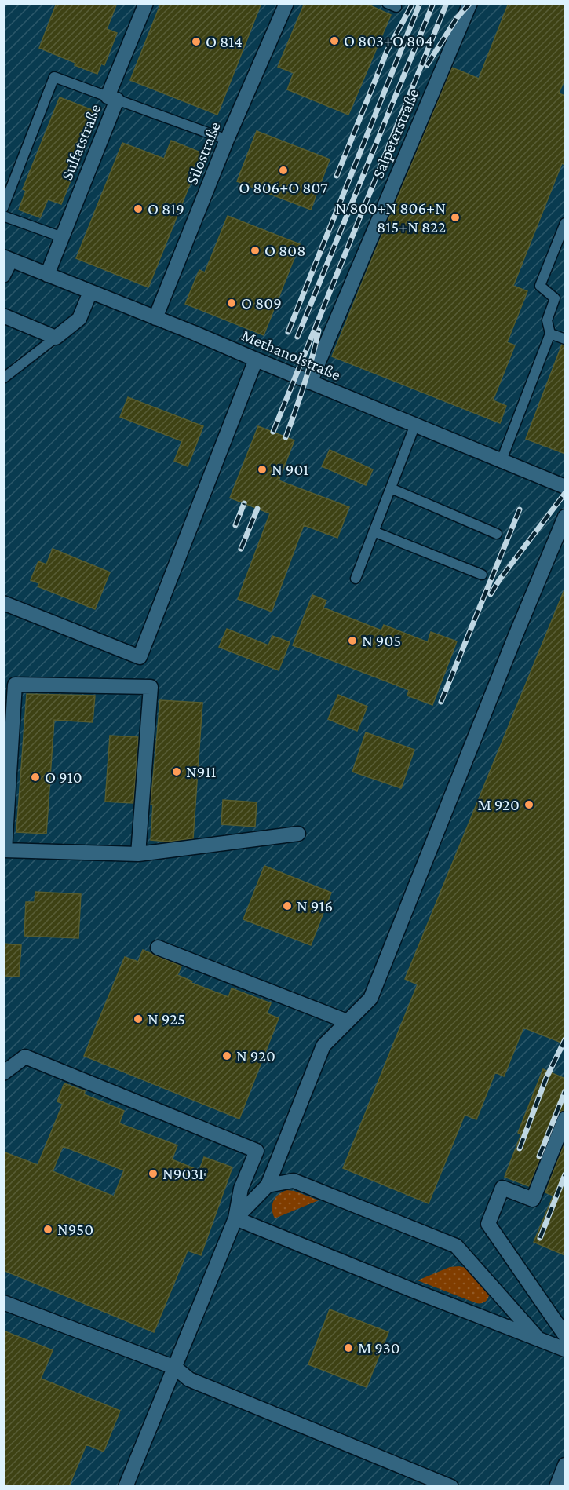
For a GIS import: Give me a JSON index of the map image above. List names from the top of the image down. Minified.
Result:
{"streets":{"street":["Salpeterstraße","Sulfatstraße","Silostraße","Methanolstraße"]},"crossings":[["Salpeterstraße","Methanolstraße"],["Sulfatstraße","Methanolstraße"],["Silostraße","Methanolstraße"]],"places":["O 803+O 804","O 814","O 806+O 807","O 819","N 800+N 806+N 815+N 822","O 808","O 809","N 901","N 905","N911","O 910","M 920","N 916","N 925","N 920","N903F","N950","M 930"]}
